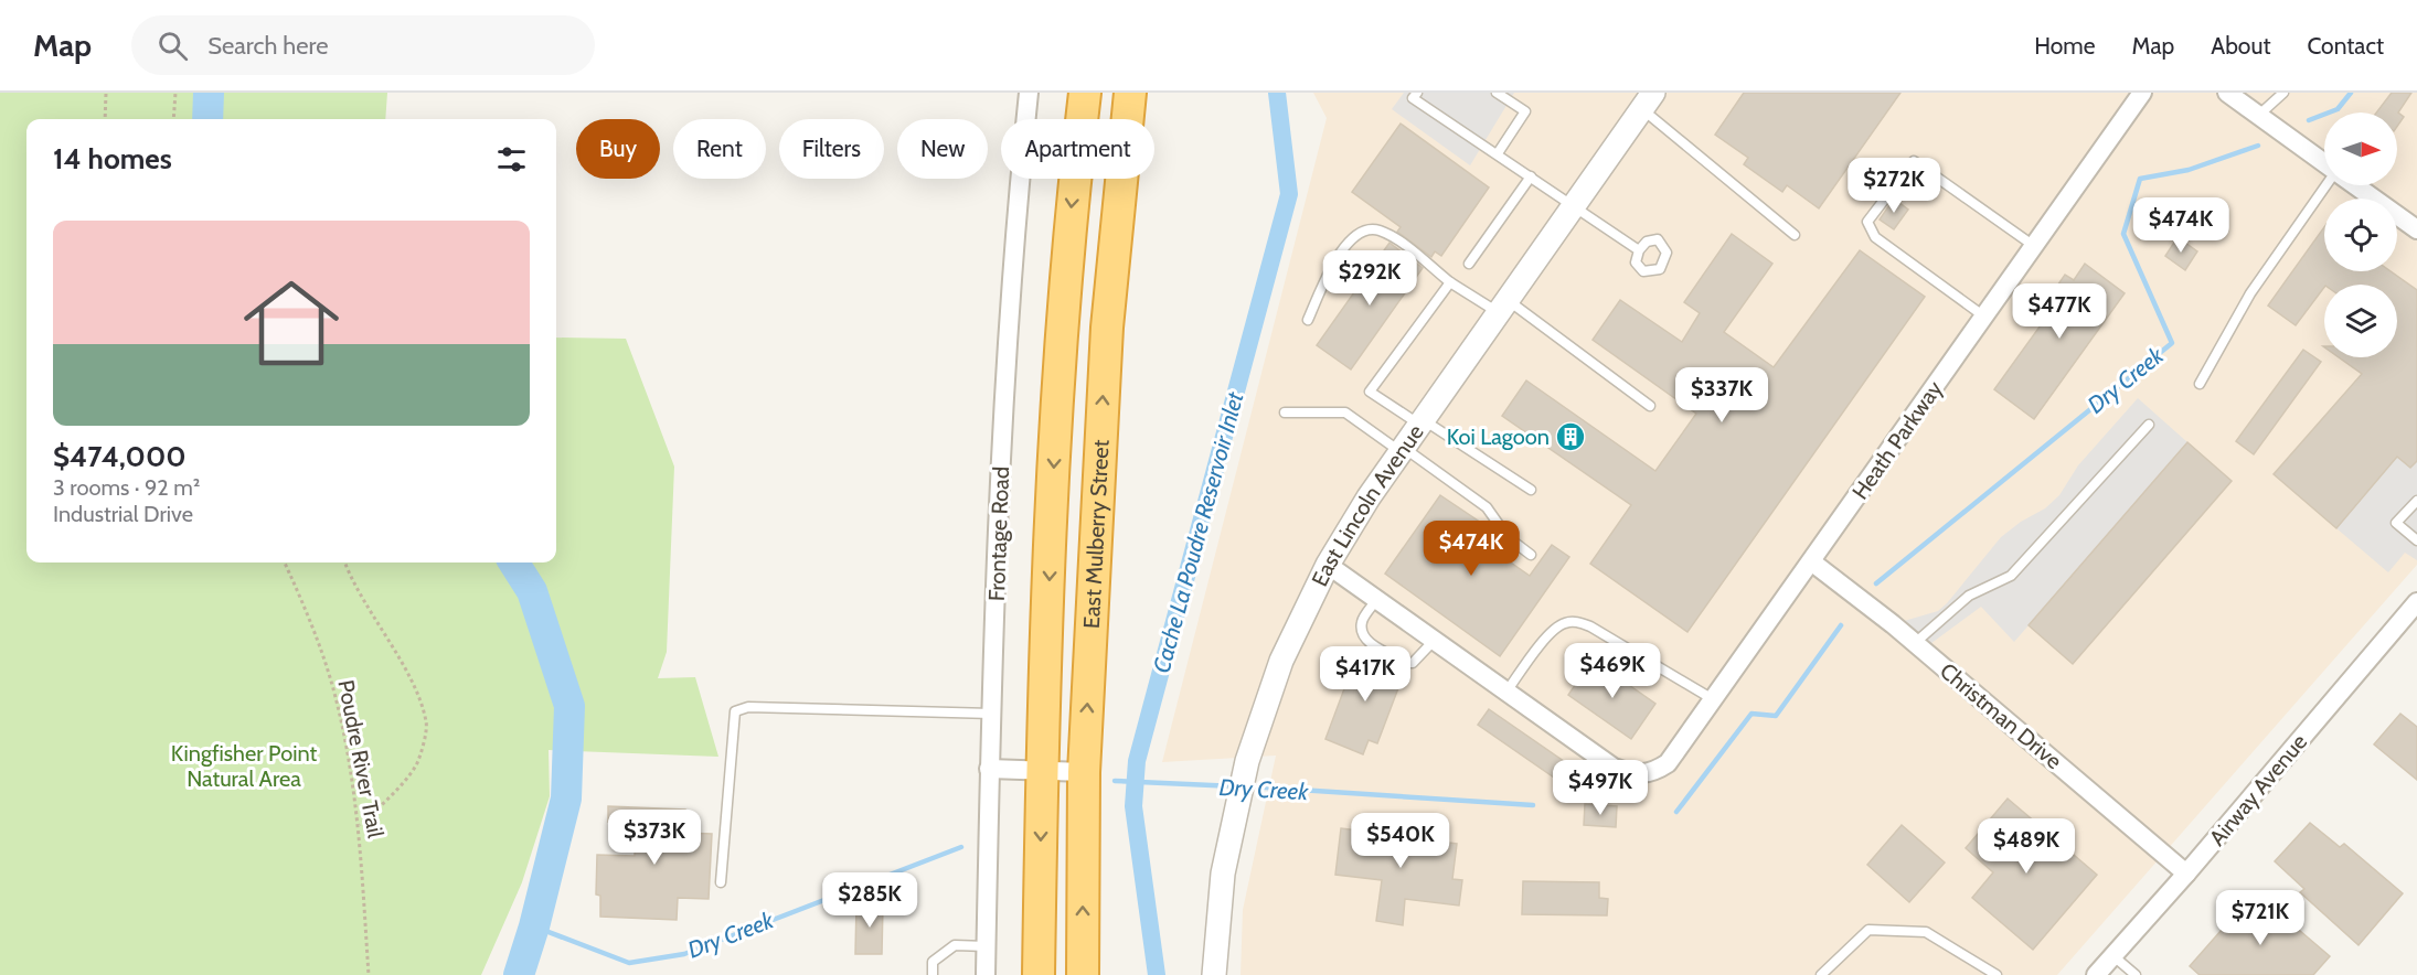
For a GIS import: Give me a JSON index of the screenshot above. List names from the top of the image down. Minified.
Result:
{"streets":{"highway":["East Mulberry Street"],"street":["Heath Parkway","East Lincoln Avenue","Frontage Road","Christman Drive","Airway Avenue"],"path":["Poudre River Trail"]},"crossings":[["Heath Parkway","Christman Drive"],["Christman Drive","Airway Avenue"]],"water":["Dry Creek","Cache La Poudre Reservoir Inlet"],"parks":["Kingfisher Point Natural Area"],"places":{"building":["Koi Lagoon"]},"north":"right","page":{"header":"Map","search":"Search here","nav":["Home","Map","About","Contact"],"chip":["Buy","Rent","Filters","New","Apartment"],"heading":"14 homes","price":["$272K","$474K","$292K","$477K","$337K","$474K","$469K","$417K","$497K","$373K","$540K","$489K","$285K","$721K"],"list":[{"name":"$474,000","note":"3 rooms · 92 m² · Industrial Drive"}]}}
